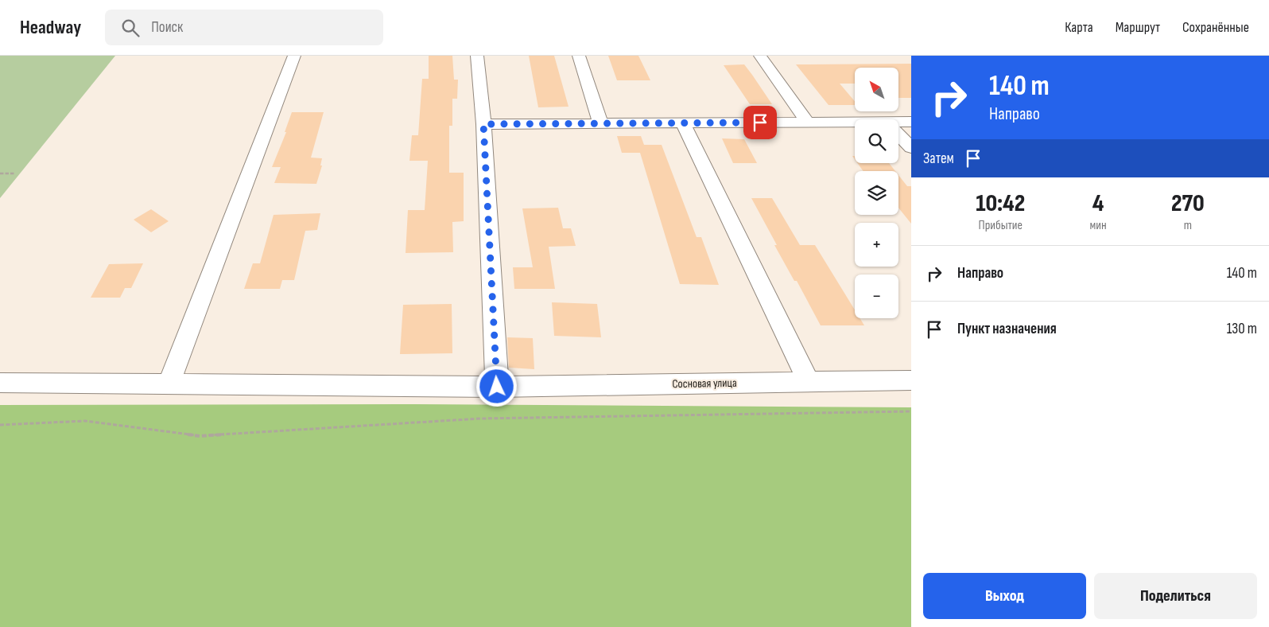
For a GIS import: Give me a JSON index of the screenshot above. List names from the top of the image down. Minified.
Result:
{"streets":{"street":["Сосновая улица"]},"north":"top left","page":{"header":"Headway","search":"Поиск","nav":["Карта","Маршрут","Сохранённые"],"turn":["140 m","Направо"],"map_buttons":["+","−"],"then":"Затем","eta":["10:42","Прибытие","4","мин","270","m"],"list":[{"name":"Направо","value":"140 m"},{"name":"Пункт назначения","value":"130 m"}],"buttons":["Выход","Поделиться"]}}
